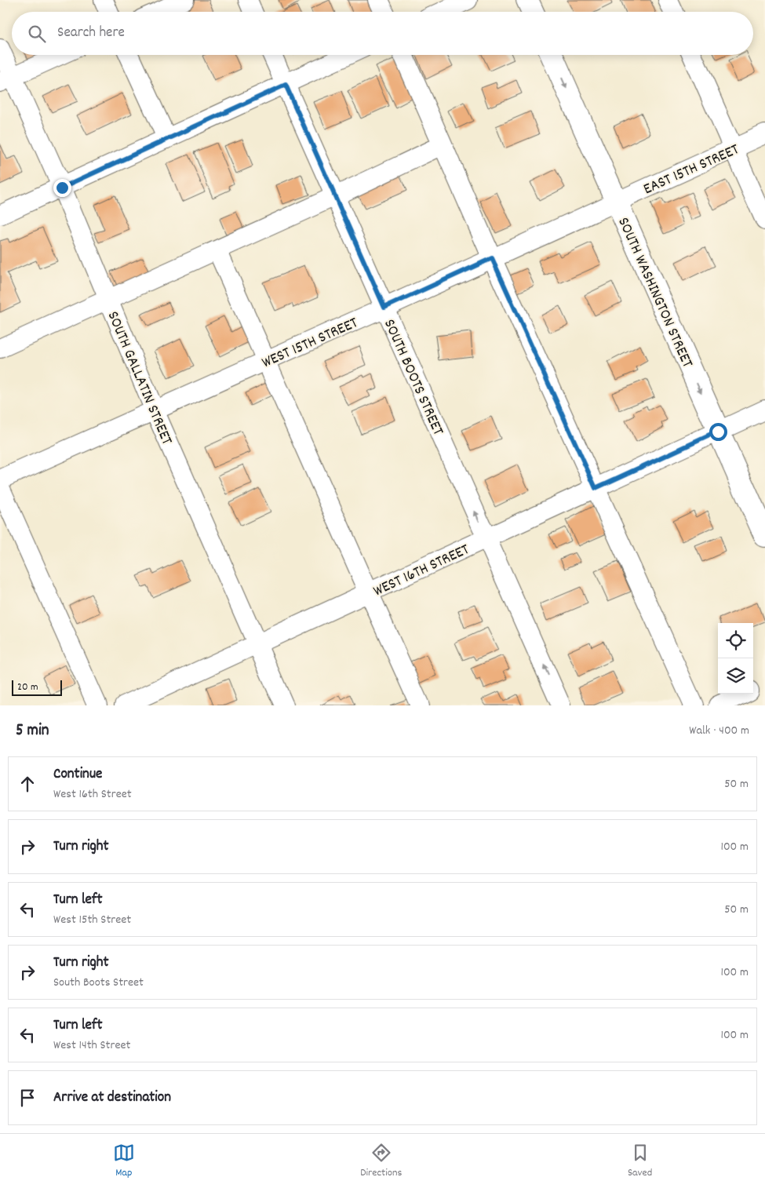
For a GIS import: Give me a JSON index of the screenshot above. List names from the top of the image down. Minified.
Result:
{"streets":{"main road":["SOUTH WASHINGTON STREET"],"street":["EAST 15TH STREET","WEST 15TH STREET","SOUTH BOOTS STREET","SOUTH GALLATIN STREET","WEST 16TH STREET"]},"crossings":[["EAST 15TH STREET","SOUTH WASHINGTON STREET"],["EAST 15TH STREET","WEST 15TH STREET"],["SOUTH WASHINGTON STREET","WEST 15TH STREET"],["SOUTH WASHINGTON STREET","WEST 16TH STREET"],["WEST 15TH STREET","SOUTH BOOTS STREET"],["WEST 15TH STREET","SOUTH GALLATIN STREET"],["SOUTH BOOTS STREET","WEST 16TH STREET"],["SOUTH GALLATIN STREET","WEST 16TH STREET"]],"one_way":["SOUTH WASHINGTON STREET"],"scale_bar":"20 m","page":{"search":"Search here","scale":"20 m","heading":["5 min","Walk · 400 m"],"list":[["Continue","West 16th Street","50 m"],["Turn right","100 m"],["Turn left","West 15th Street","50 m"],["Turn right","South Boots Street","100 m"],["Turn left","West 14th Street","100 m"],"Arrive at destination"],"nav":["Map","Directions","Saved"]}}
